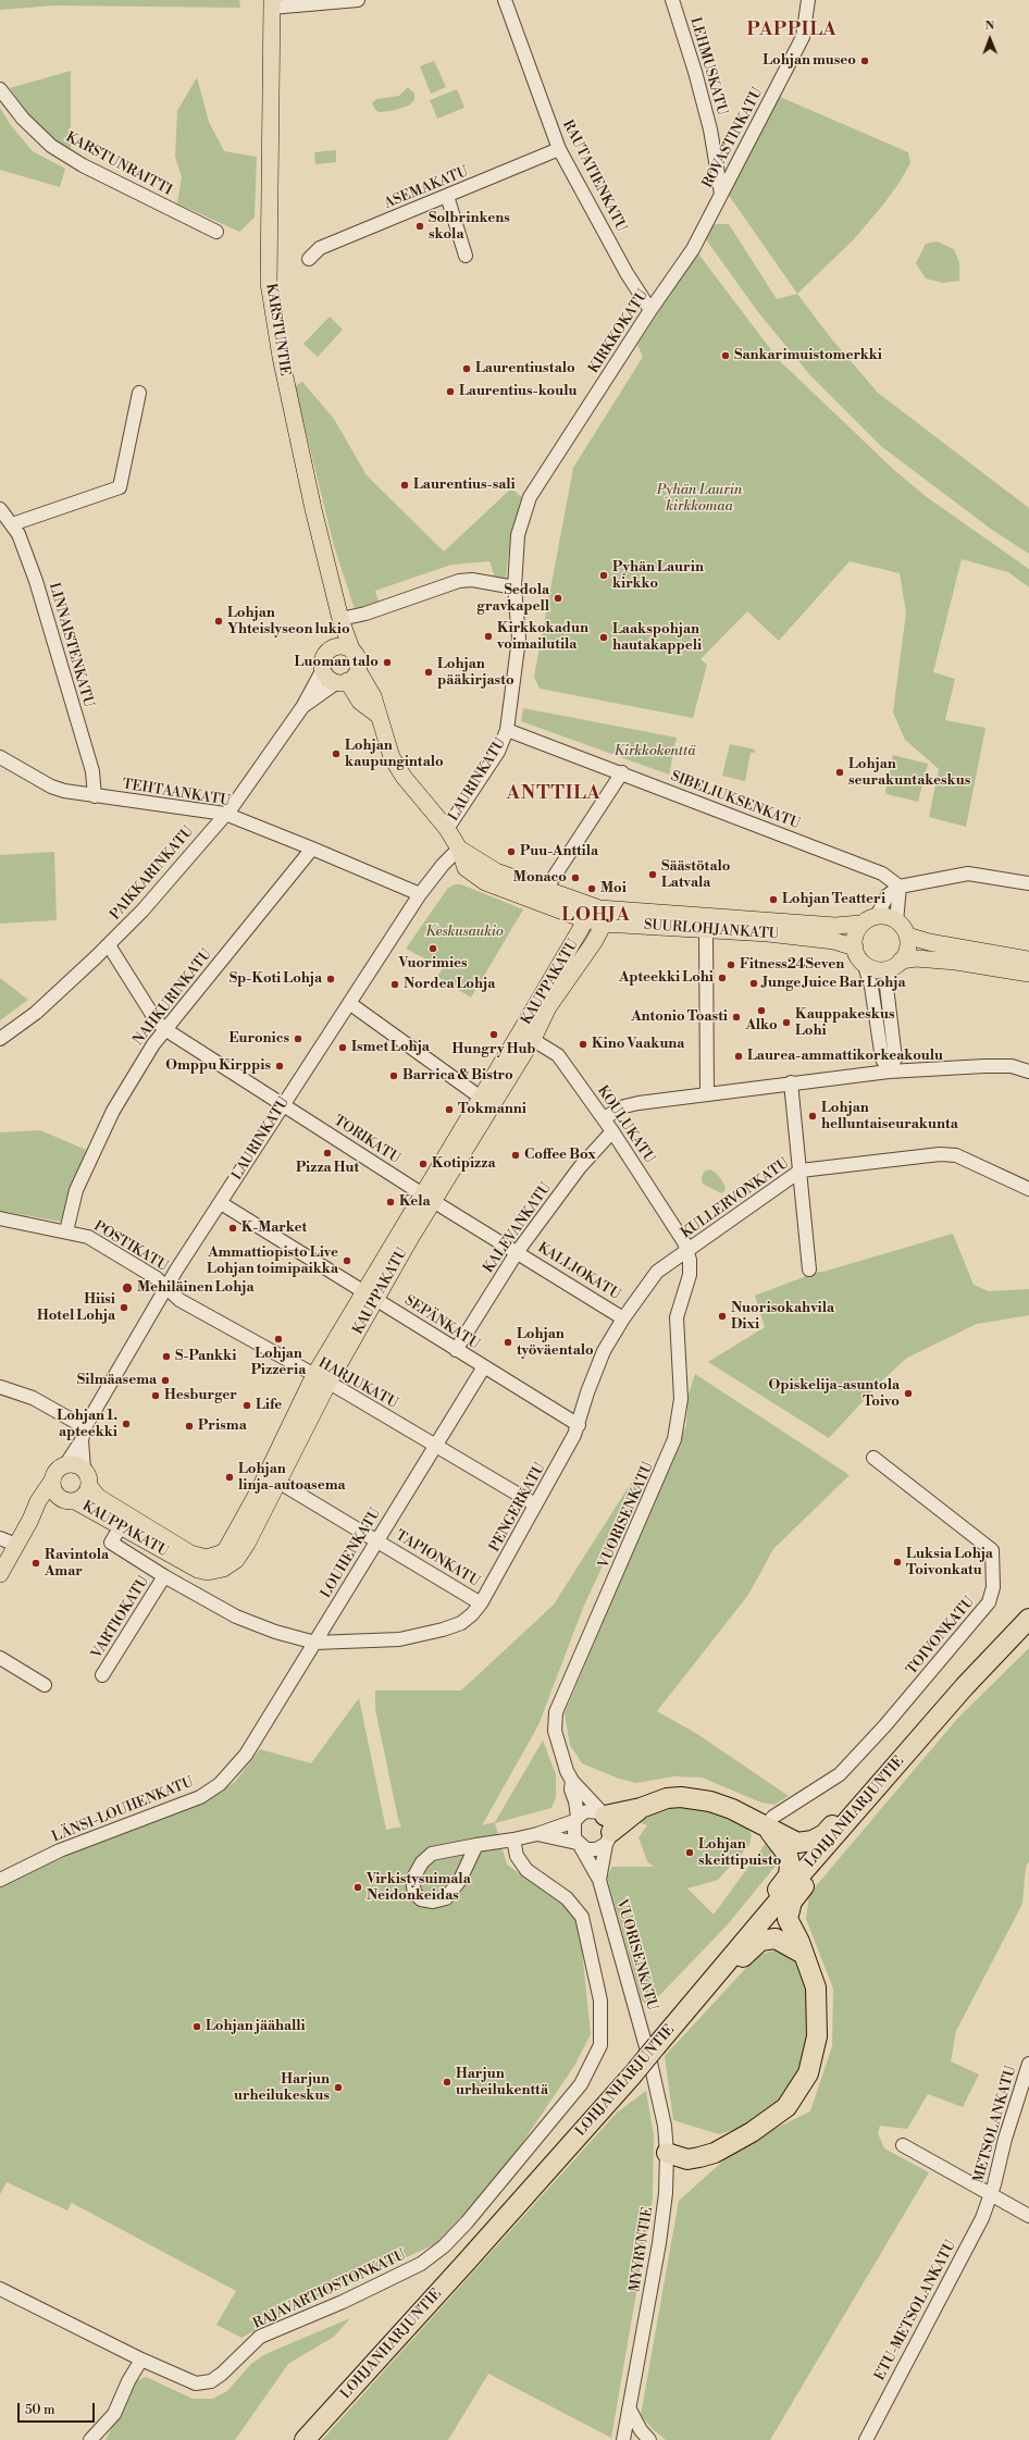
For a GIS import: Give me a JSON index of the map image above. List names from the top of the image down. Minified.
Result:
{"streets":{"highway":["LOHJANHARJUNTIE"],"main road":["KARSTUNTIE","SUURLOHJANKATU","KAUPPAKATU"],"street":["LEHMUSKATU","ROVASTINKATU","KARSTUNRAITTI","RAUTATIENKATU","ASEMAKATU","KIRKKOKATU","LINNAISTENKATU","LAURINKATU","TEHTAANKATU","SIBELIUKSENKATU","PAIKKARINKATU","NAHKURINKATU","KOULUKATU","TORIKATU","KULLERVONKATU","KALEVANKATU","POSTIKATU","KALLIOKATU","SEPÄNKATU","HARJUKATU","PENGERKATU","VUORISENKATU","LOUHENKATU","TAPIONKATU","VARTIOKATU","TOIVONKATU","LÄNSI-LOUHENKATU","METSOLANKATU","MYYRYNTIE","RAJAVARTIOSTONKATU","ETU-METSOLANKATU"]},"crossings":[["LEHMUSKATU","ROVASTINKATU"],["ROVASTINKATU","KIRKKOKATU"],["RAUTATIENKATU","ASEMAKATU"],["RAUTATIENKATU","KIRKKOKATU"],["KARSTUNTIE","PAIKKARINKATU"],["KIRKKOKATU","LAURINKATU"],["KIRKKOKATU","SIBELIUKSENKATU"],["LINNAISTENKATU","TEHTAANKATU"],["LAURINKATU","TEHTAANKATU"],["LAURINKATU","SIBELIUKSENKATU"],["LAURINKATU","SUURLOHJANKATU"],["LAURINKATU","KAUPPAKATU"],["LAURINKATU","TORIKATU"],["LAURINKATU","POSTIKATU"],["LAURINKATU","SEPÄNKATU"],["LAURINKATU","HARJUKATU"],["TEHTAANKATU","PAIKKARINKATU"],["TEHTAANKATU","NAHKURINKATU"],["SUURLOHJANKATU","KAUPPAKATU"],["KAUPPAKATU","KOULUKATU"],["KAUPPAKATU","TORIKATU"],["KAUPPAKATU","SEPÄNKATU"],["KAUPPAKATU","HARJUKATU"],["KAUPPAKATU","PENGERKATU"],["KAUPPAKATU","TAPIONKATU"],["NAHKURINKATU","POSTIKATU"],["KOULUKATU","KULLERVONKATU"],["KOULUKATU","KALEVANKATU"],["KOULUKATU","VUORISENKATU"],["TORIKATU","KALEVANKATU"],["TORIKATU","KALLIOKATU"],["KULLERVONKATU","KALLIOKATU"],["KULLERVONKATU","SEPÄNKATU"],["KULLERVONKATU","PENGERKATU"],["KULLERVONKATU","VUORISENKATU"],["KALEVANKATU","KALLIOKATU"],["KALEVANKATU","SEPÄNKATU"],["POSTIKATU","HARJUKATU"],["SEPÄNKATU","PENGERKATU"],["SEPÄNKATU","LOUHENKATU"],["HARJUKATU","PENGERKATU"],["HARJUKATU","LOUHENKATU"],["PENGERKATU","LOUHENKATU"],["PENGERKATU","TAPIONKATU"],["PENGERKATU","VARTIOKATU"],["VUORISENKATU","LOHJANHARJUNTIE"],["VUORISENKATU","MYYRYNTIE"],["LOUHENKATU","TAPIONKATU"],["LOUHENKATU","LÄNSI-LOUHENKATU"],["LOHJANHARJUNTIE","MYYRYNTIE"],["METSOLANKATU","ETU-METSOLANKATU"]],"districts":["PAPPILA","ANTTILA","LOHJA"],"parks":["Pyhän Laurin kirkkomaa","Kirkkokenttä","Keskusaukio"],"places":["Lohjan museo","Solbrinkens skola","Sankarimuistomerkki","Laurentiustalo","Laurentius-koulu","Laurentius-sali","Pyhän Laurin kirkko","Sedola gravkapell","Lohjan Yhteislyseon lukio","Kirkkokadun voimailutila","Laakspohjan hautakappeli","Luoman talo","Lohjan pääkirjasto","Lohjan kaupungintalo","Lohjan seurakuntakeskus","Puu-Anttila","Säästötalo Latvala","Monaco","Moi","Lohjan Teatteri","Vuorimies","Fitness24Seven","Apteekki Lohi","Sp-Koti Lohja","Junge Juice Bar Lohja","Nordea Lohja","Alko","Antonio Toasti","Kauppakeskus Lohi","Hungry Hub","Euronics","Kino Vaakuna","Ismet Lohja","Laurea-ammattikorkeakoulu","Omppu Kirppis","Barrica & Bistro","Tokmanni","Lohjan helluntaiseurakunta","Pizza Hut","Coffee Box","Kotipizza","Kela","K-Market","Ammattiopisto Live Lohjan toimipaikka","Mehiläinen Lohja","Hiisi Hotel Lohja","Nuorisokahvila Dixi","Lohjan Pizzeria","Lohjan työväentalo","S-Pankki","Silmäasema","Opiskelija-asuntola Toivo","Hesburger","Life","Lohjan 1. apteekki","Prisma","Lohjan linja-autoasema","Luksia Lohja Toivonkatu","Ravintola Amar","Lohjan skeittipuisto","Virkistysuimala Neidonkeidas","Lohjan jäähalli","Harjun urheilukenttä","Harjun urheilukeskus"],"scale_bar":"50 m","north":"top"}
